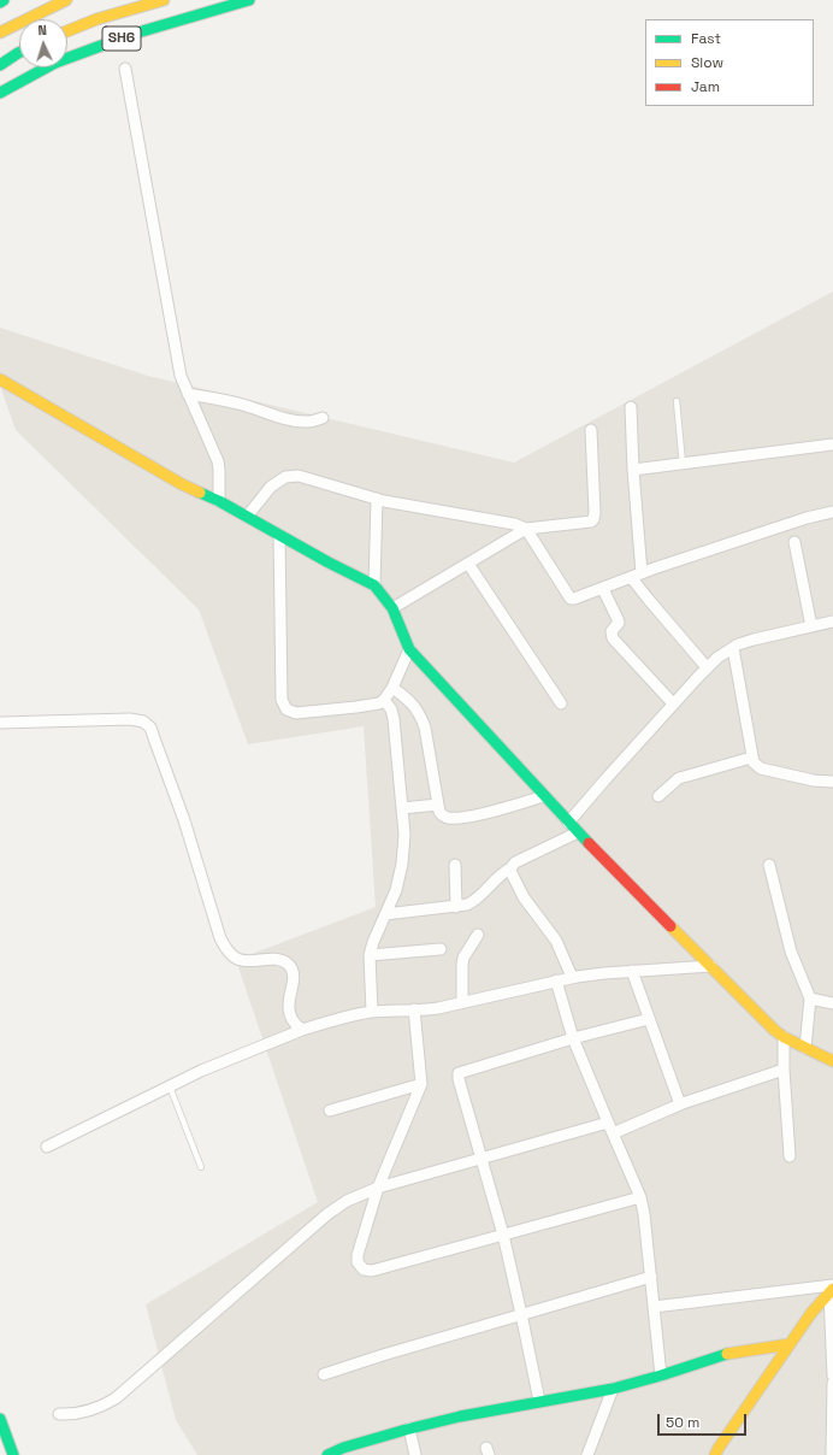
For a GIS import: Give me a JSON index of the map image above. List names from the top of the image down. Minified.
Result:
{"streets":{"main road":["SH6"]},"legend":["Fast","Slow","Jam"],"scale_bar":"50 m","north":"top"}
